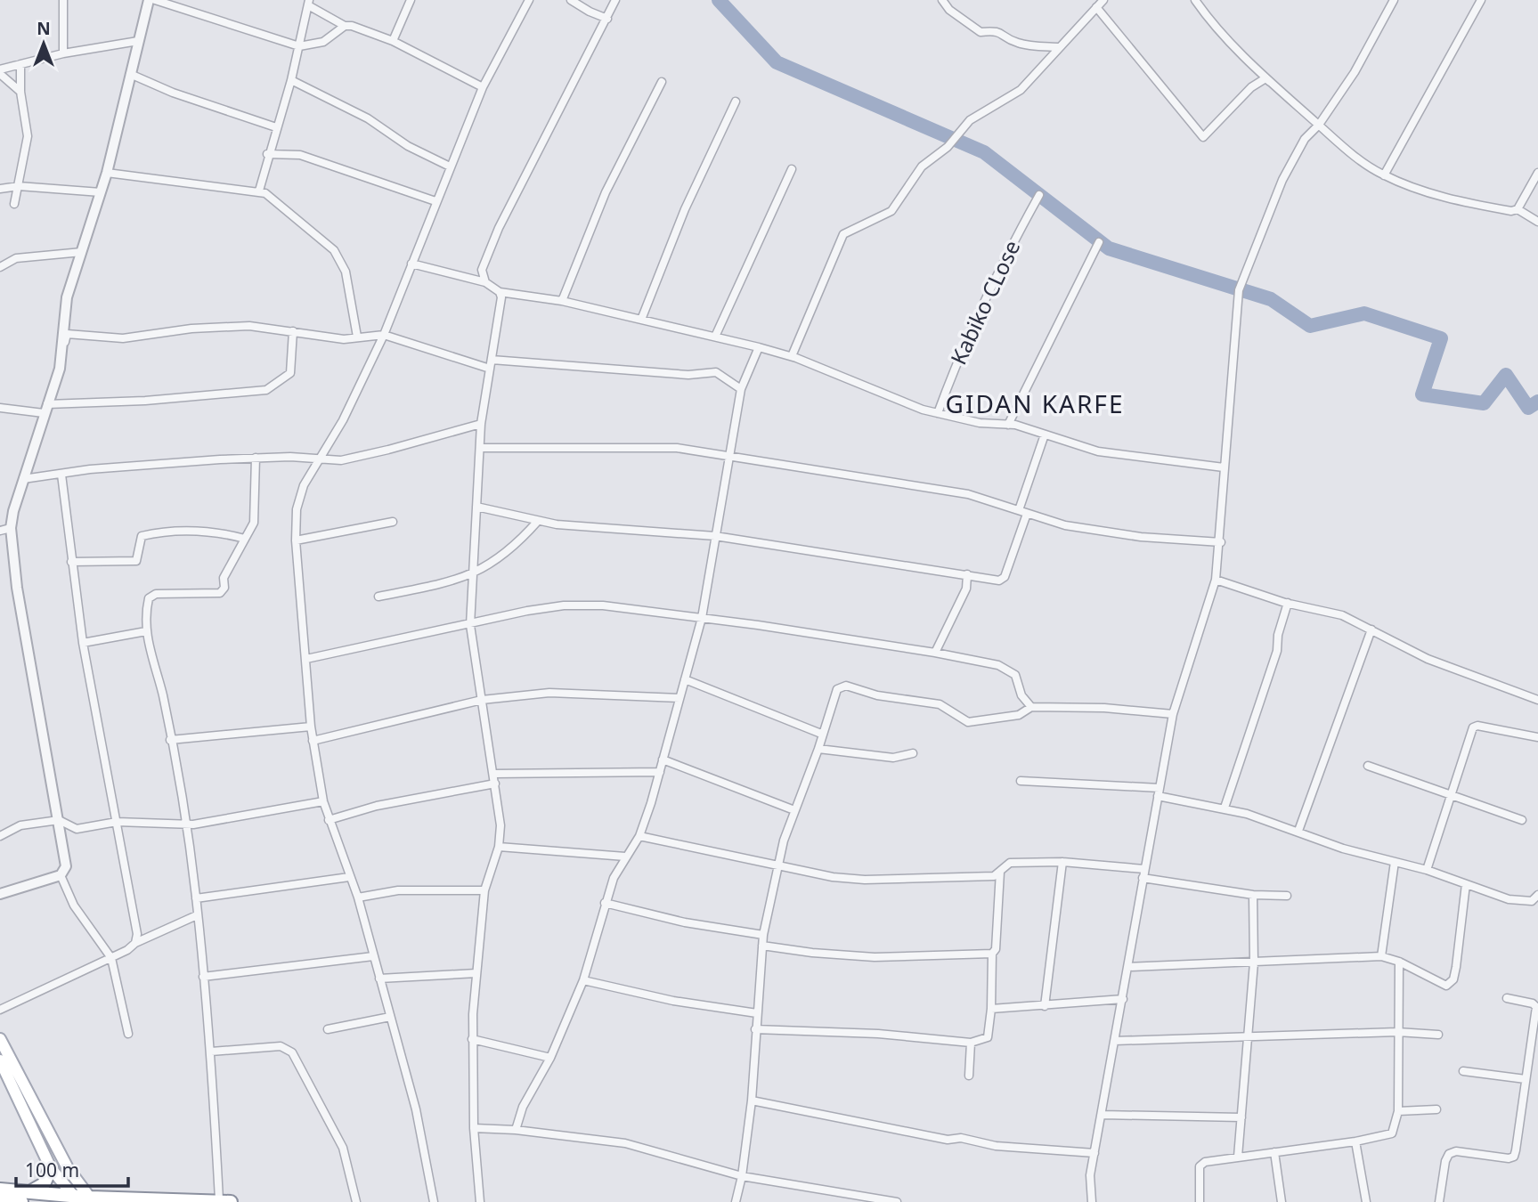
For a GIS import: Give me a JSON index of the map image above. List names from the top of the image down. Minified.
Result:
{"streets":{"street":["Kabiko CLose"]},"districts":["GIDAN KARFE"],"scale_bar":"100 m","north":"top"}
